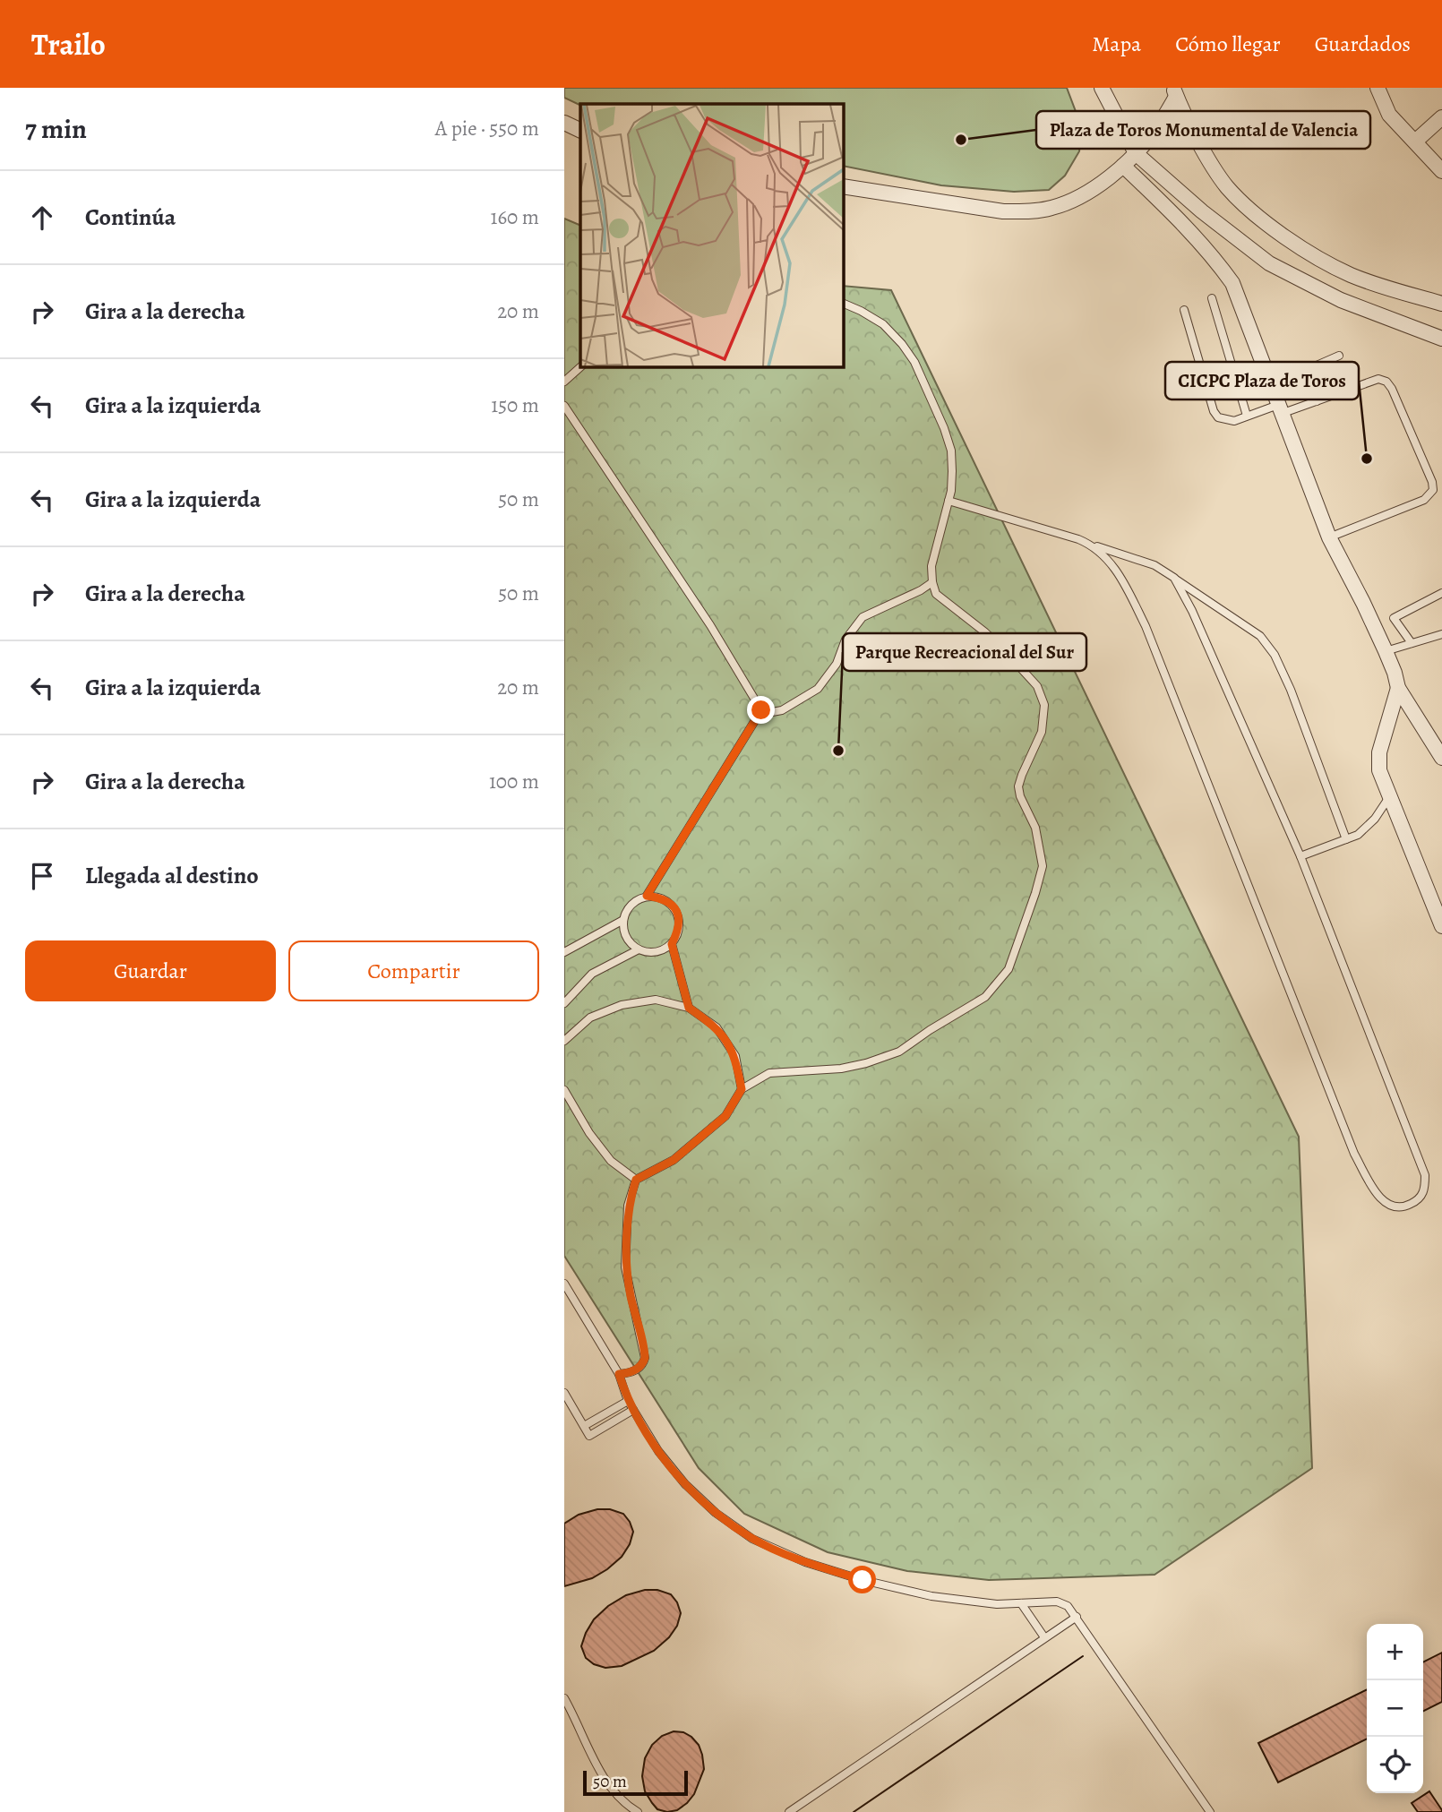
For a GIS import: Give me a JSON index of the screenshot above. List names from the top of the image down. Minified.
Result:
{"places":["Plaza de Toros Monumental de Valencia","CICPC Plaza de Toros","Parque Recreacional del Sur"],"scale_bar":"50 m","page":{"header":"Trailo","nav":["Mapa","Cómo llegar","Guardados"],"heading":["7 min","A pie · 550 m"],"list":[["Continúa","160 m"],["Gira a la derecha","20 m"],["Gira a la izquierda","150 m"],["Gira a la izquierda","50 m"],["Gira a la derecha","50 m"],["Gira a la izquierda","20 m"],["Gira a la derecha","100 m"],"Llegada al destino"],"buttons":["Guardar","Compartir"],"map_buttons":["+","−"],"scale":"50 m"}}
